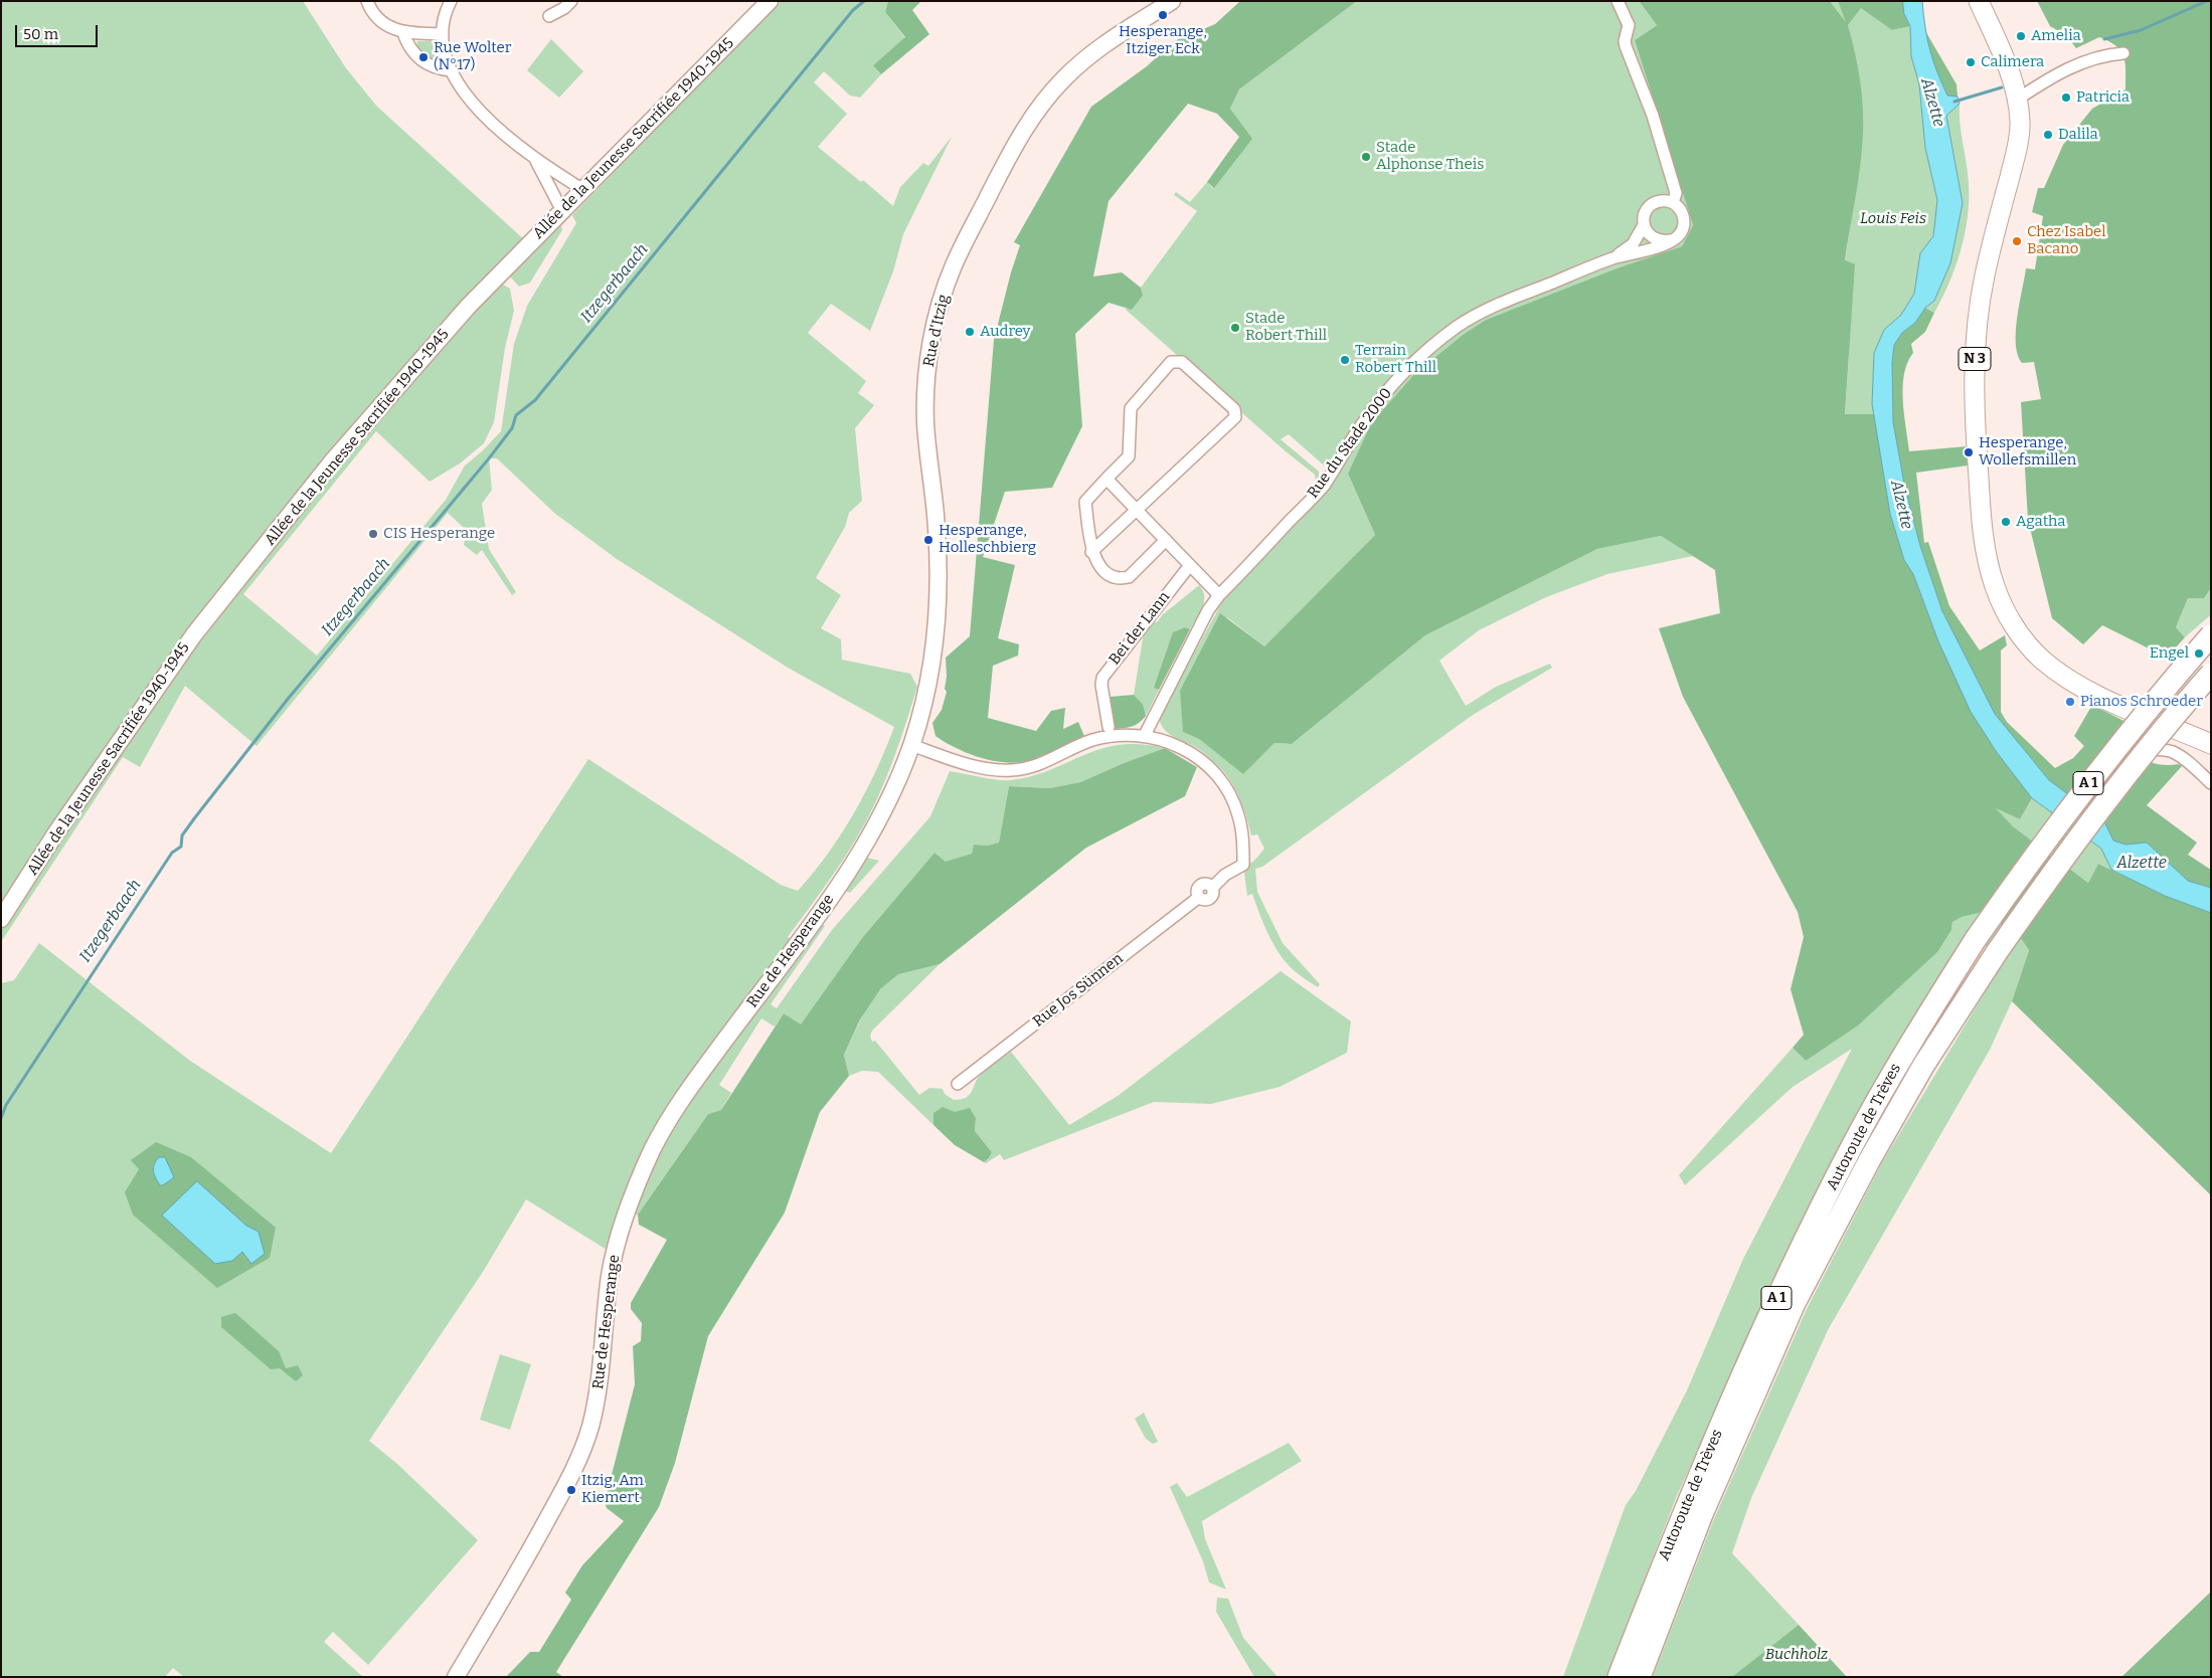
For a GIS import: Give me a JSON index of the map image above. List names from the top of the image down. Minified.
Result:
{"streets":{"highway":["A 1","Autoroute de Trèves"],"main road":["Allée de la Jeunesse Sacrifiée 1940-1945","Rue d'Itzig","N 3","Rue de Hesperange"],"street":["Rue du Stade 2000","Bei der Lann","Rue Jos Sünnen"]},"crossings":[["Rue d'Itzig","Rue de Hesperange"],["Rue du Stade 2000","Rue Jos Sünnen"]],"water":["Alzette","Itzegerbaach"],"parks":["Louis Feis","Buchholz"],"places":["Hesperange, Itziger Eck","Amelia","Rue Wolter (N°17)","Calimera","Patricia","Dalila","Stade Alphonse Theis","Chez Isabel Bacano","Stade Robert Thill","Audrey","Terrain Robert Thill","Hesperange, Wollefsmillen","Agatha","CIS Hesperange","Hesperange, Holleschbierg","Engel","Pianos Schroeder","Itzig, Am Kiemert"],"scale_bar":"50 m"}
